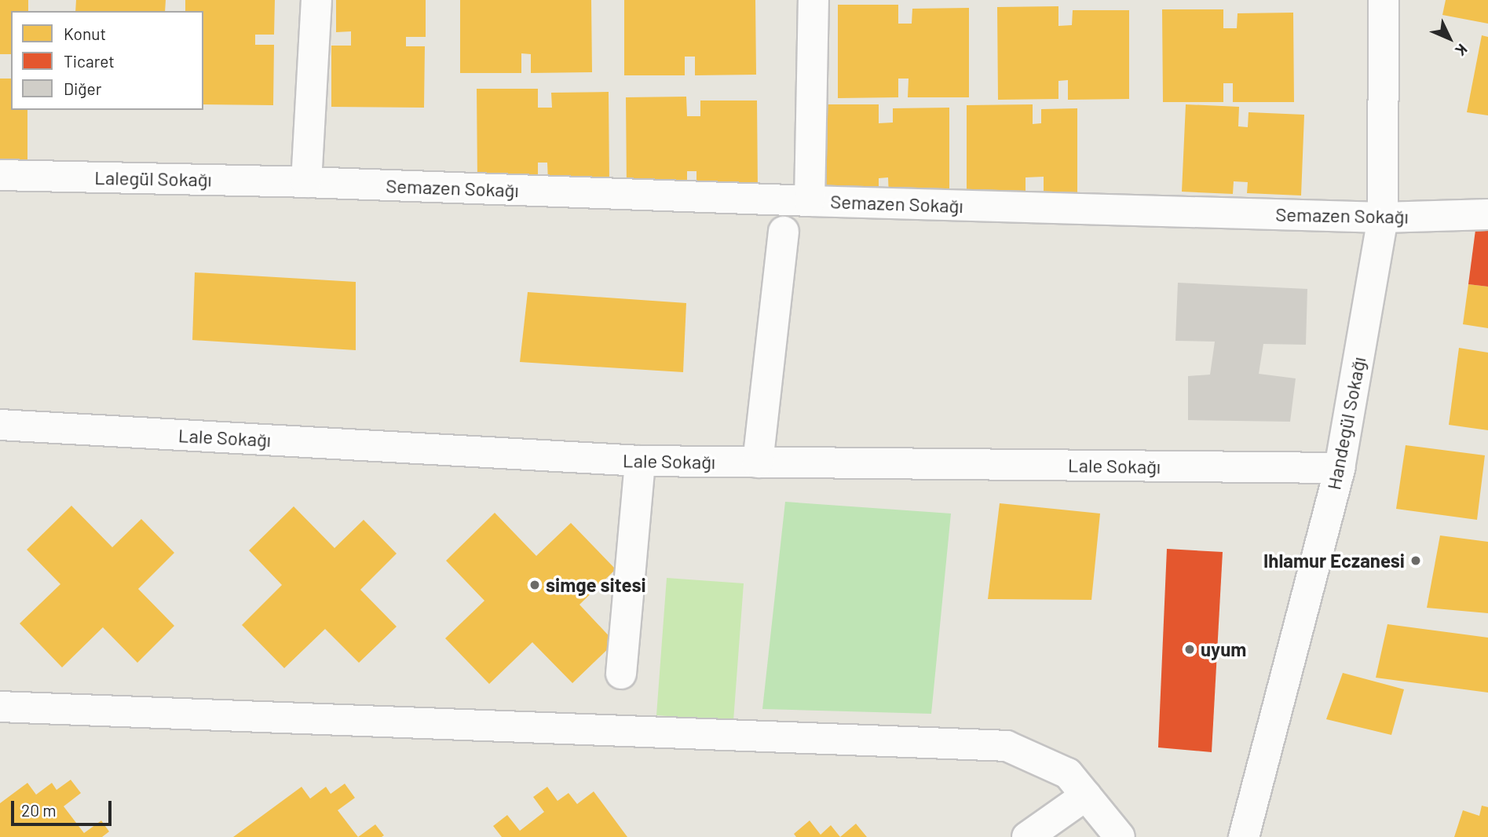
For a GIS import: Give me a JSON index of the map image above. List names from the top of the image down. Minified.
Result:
{"streets":{"street":["Lalegül Sokağı","Semazen Sokağı","Handegül Sokağı","Lale Sokağı"]},"crossings":[["Lalegül Sokağı","Semazen Sokağı"],["Semazen Sokağı","Handegül Sokağı"],["Handegül Sokağı","Lale Sokağı"]],"places":["Ihlamur Eczanesi","simge sitesi","uyum"],"legend":["Konut","Ticaret","Diğer"],"scale_bar":"20 m","north":"bottom right"}
